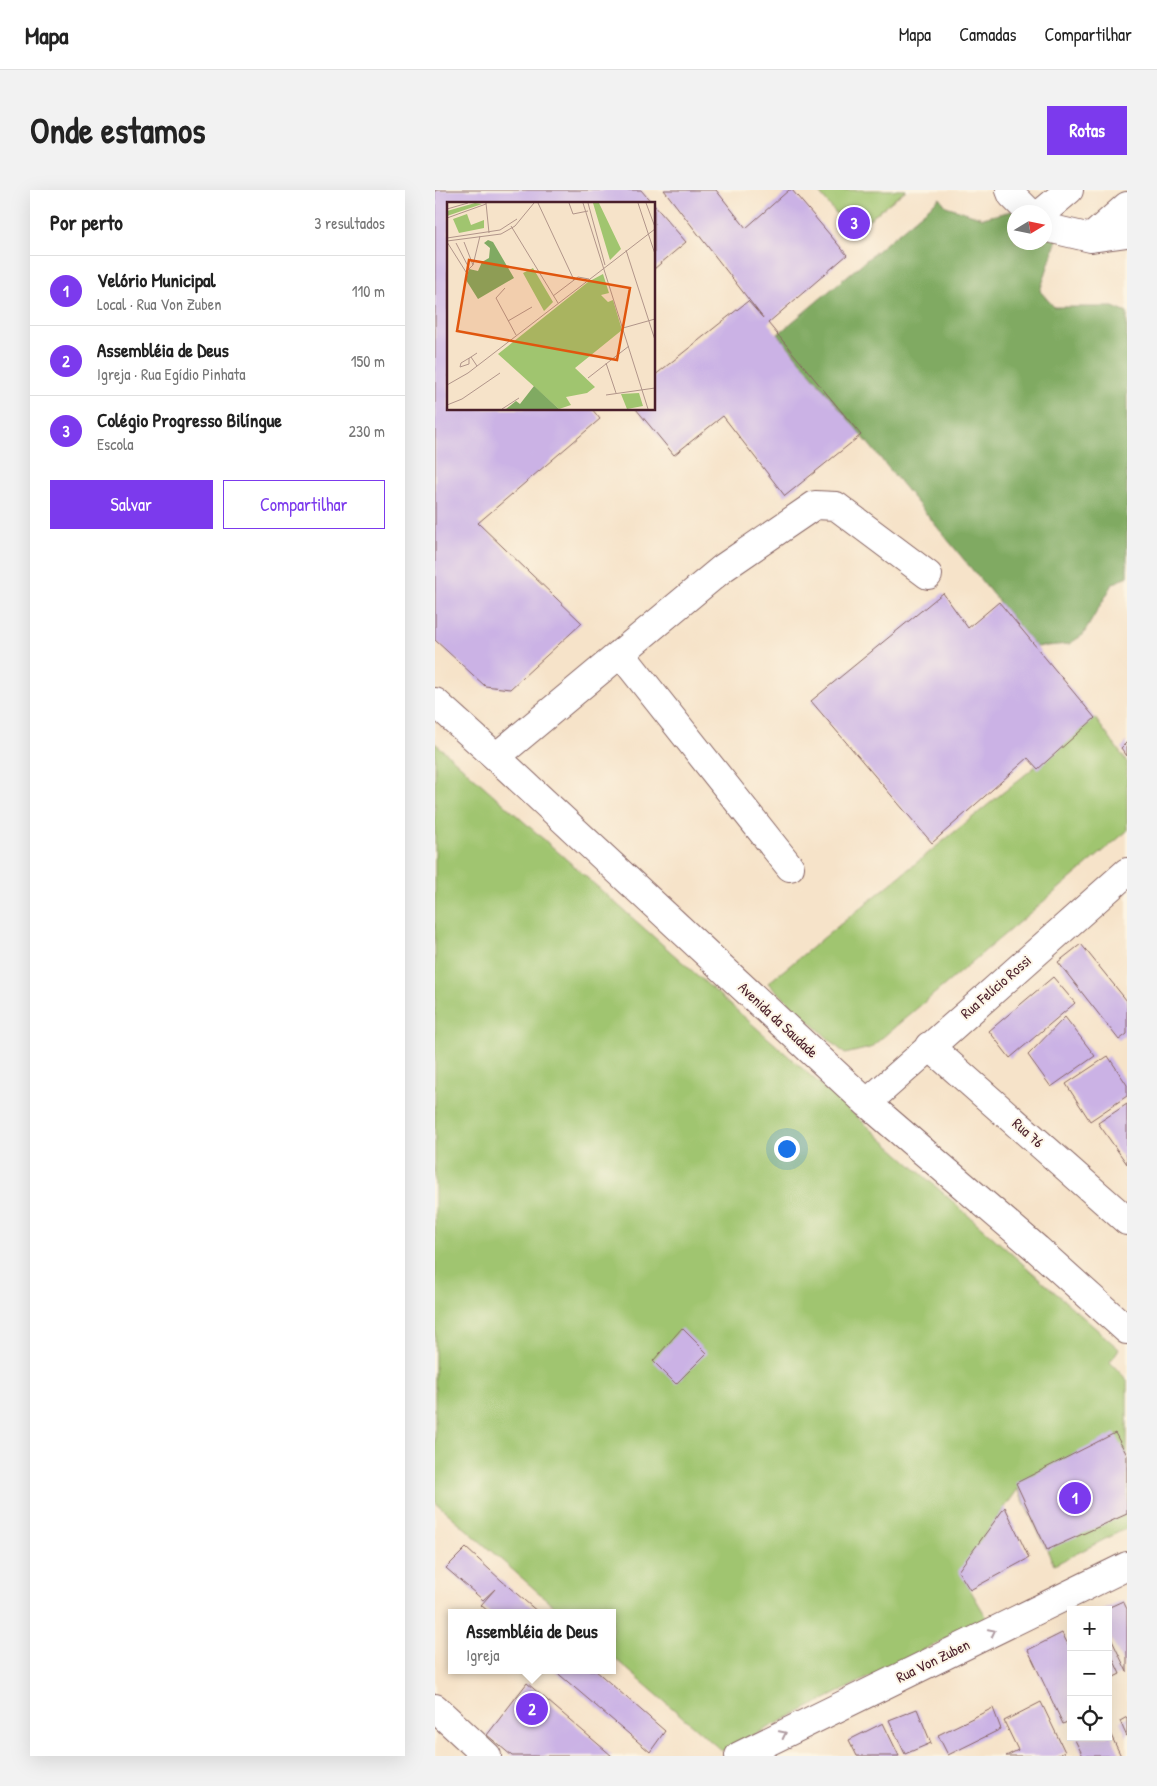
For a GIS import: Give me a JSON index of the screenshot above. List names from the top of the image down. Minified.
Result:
{"streets":{"street":["Rua Felício Rossi","Avenida da Saudade","Rua 76","Rua Von Zuben"]},"crossings":[["Rua Felício Rossi","Avenida da Saudade"],["Rua Felício Rossi","Rua 76"]],"one_way":["Rua Von Zuben"],"north":"right","page":{"header":"Mapa","nav":["Mapa","Camadas","Compartilhar"],"buttons":["Rotas",["Salvar","Compartilhar"]],"title":"Onde estamos","heading":["Por perto","3 resultados"],"pins":["3","1","2"],"list":[{"mark":"1","name":"Velório Municipal","note":"Local · Rua Von Zuben","value":"110 m"},{"mark":"2","name":"Assembléia de Deus","note":"Igreja · Rua Egídio Pinhata","value":"150 m"},{"mark":"3","name":"Colégio Progresso Bilíngue","note":"Escola","value":"230 m"}],"map_buttons":["+","−"],"popup":["Assembléia de Deus","Igreja"]}}
